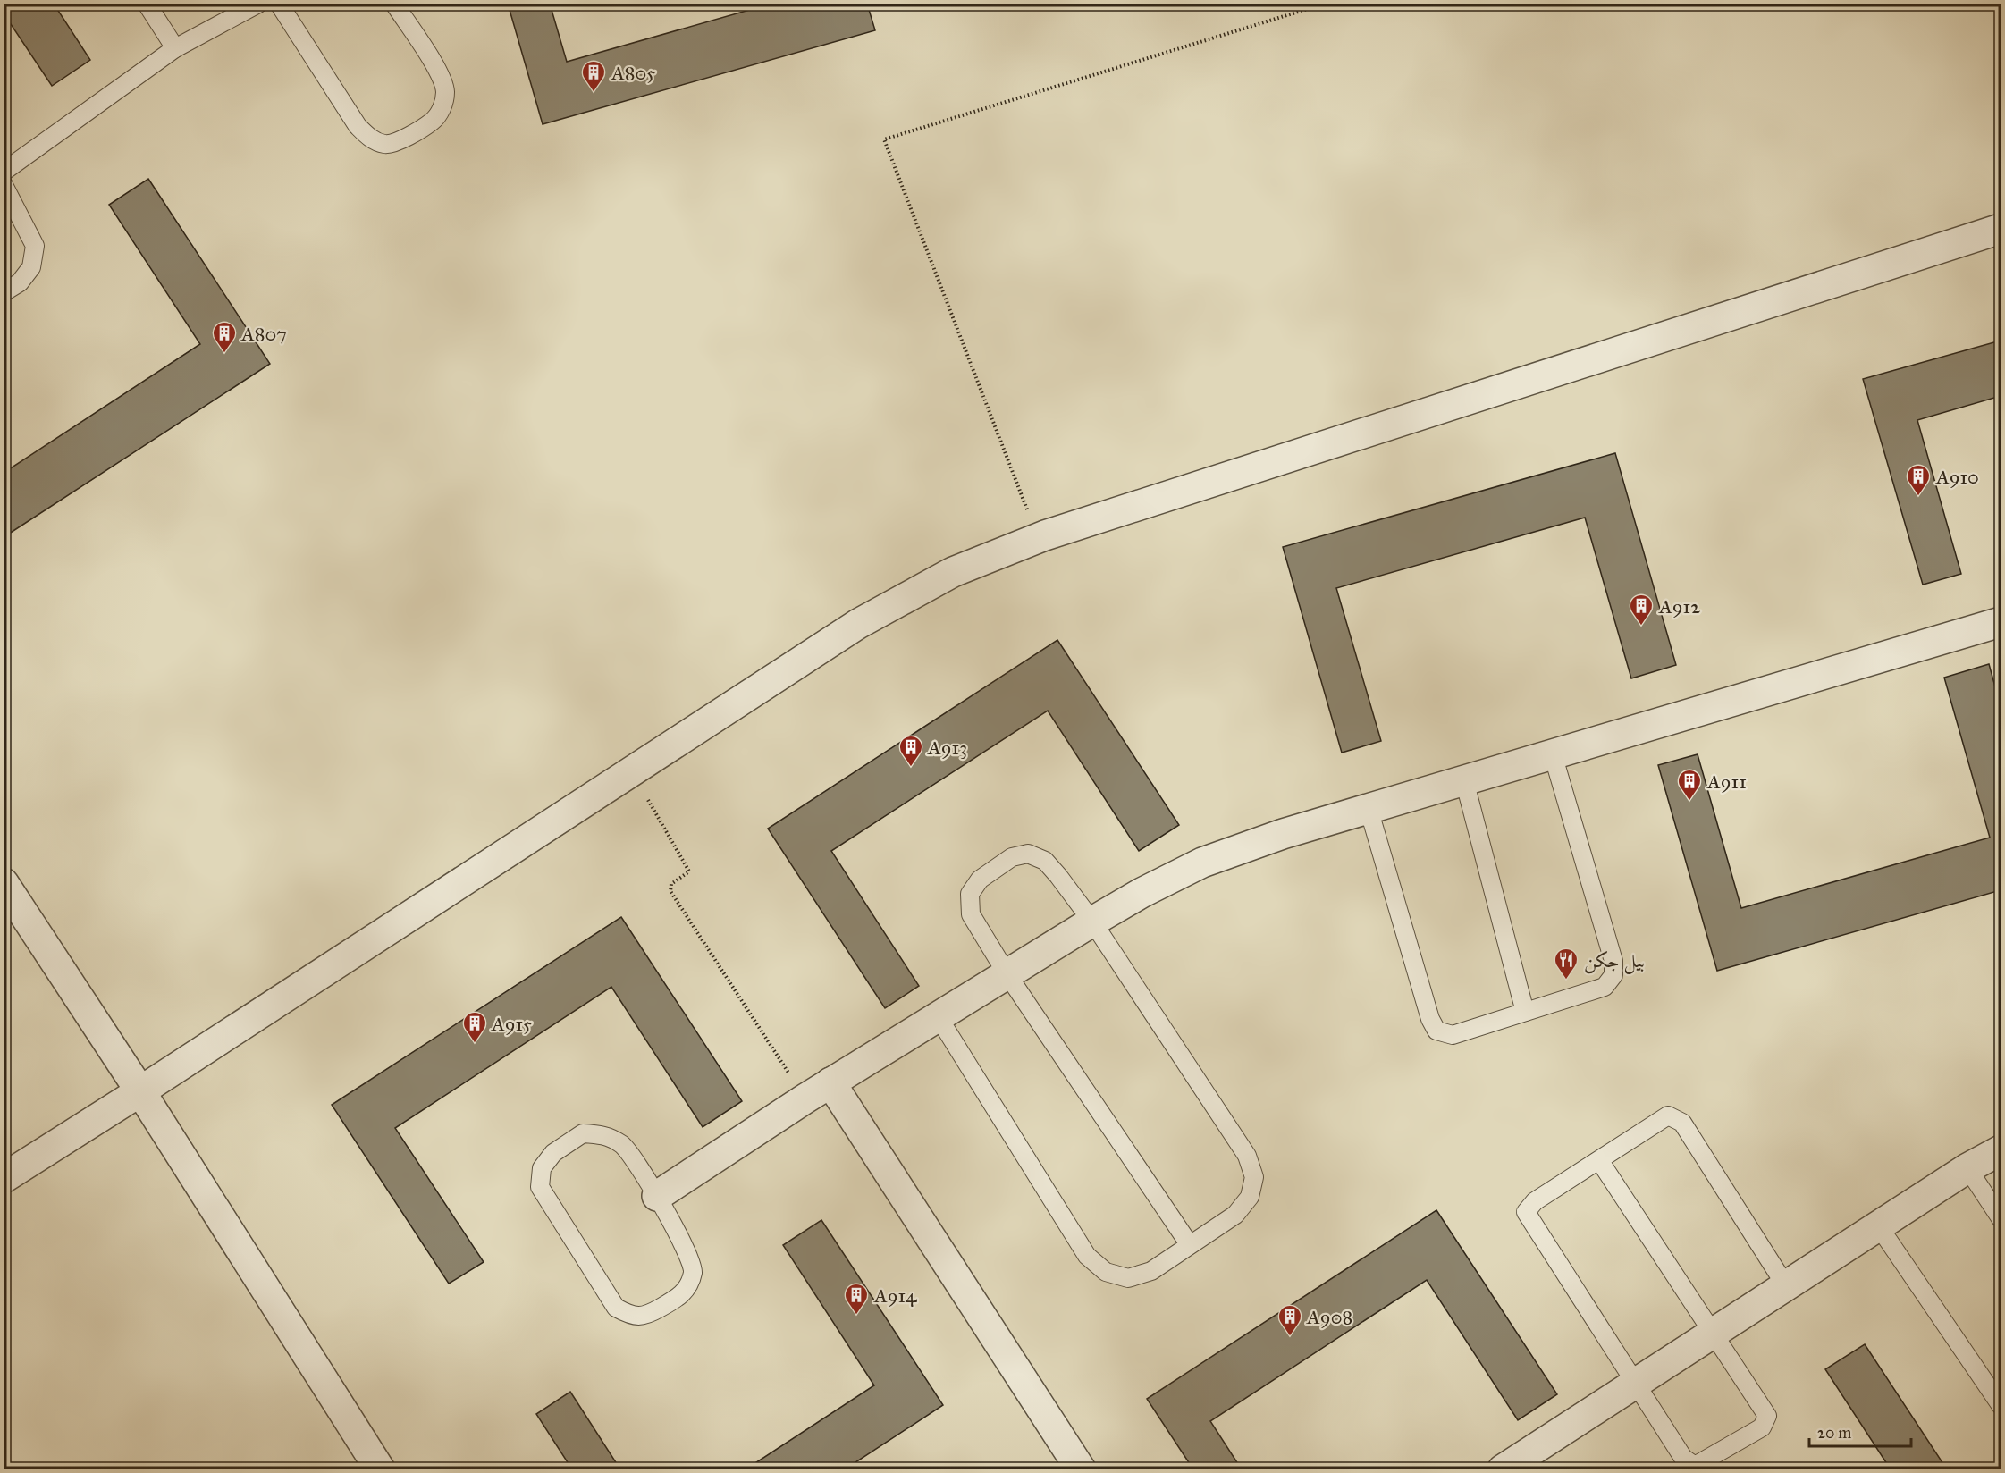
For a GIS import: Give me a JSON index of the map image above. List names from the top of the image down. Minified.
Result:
{"places":{"building":["A805","A807","A910","A912","A913","A911","A915","A914","A908"],"restaurant":["بيل جكن"]},"scale_bar":"20 m"}
